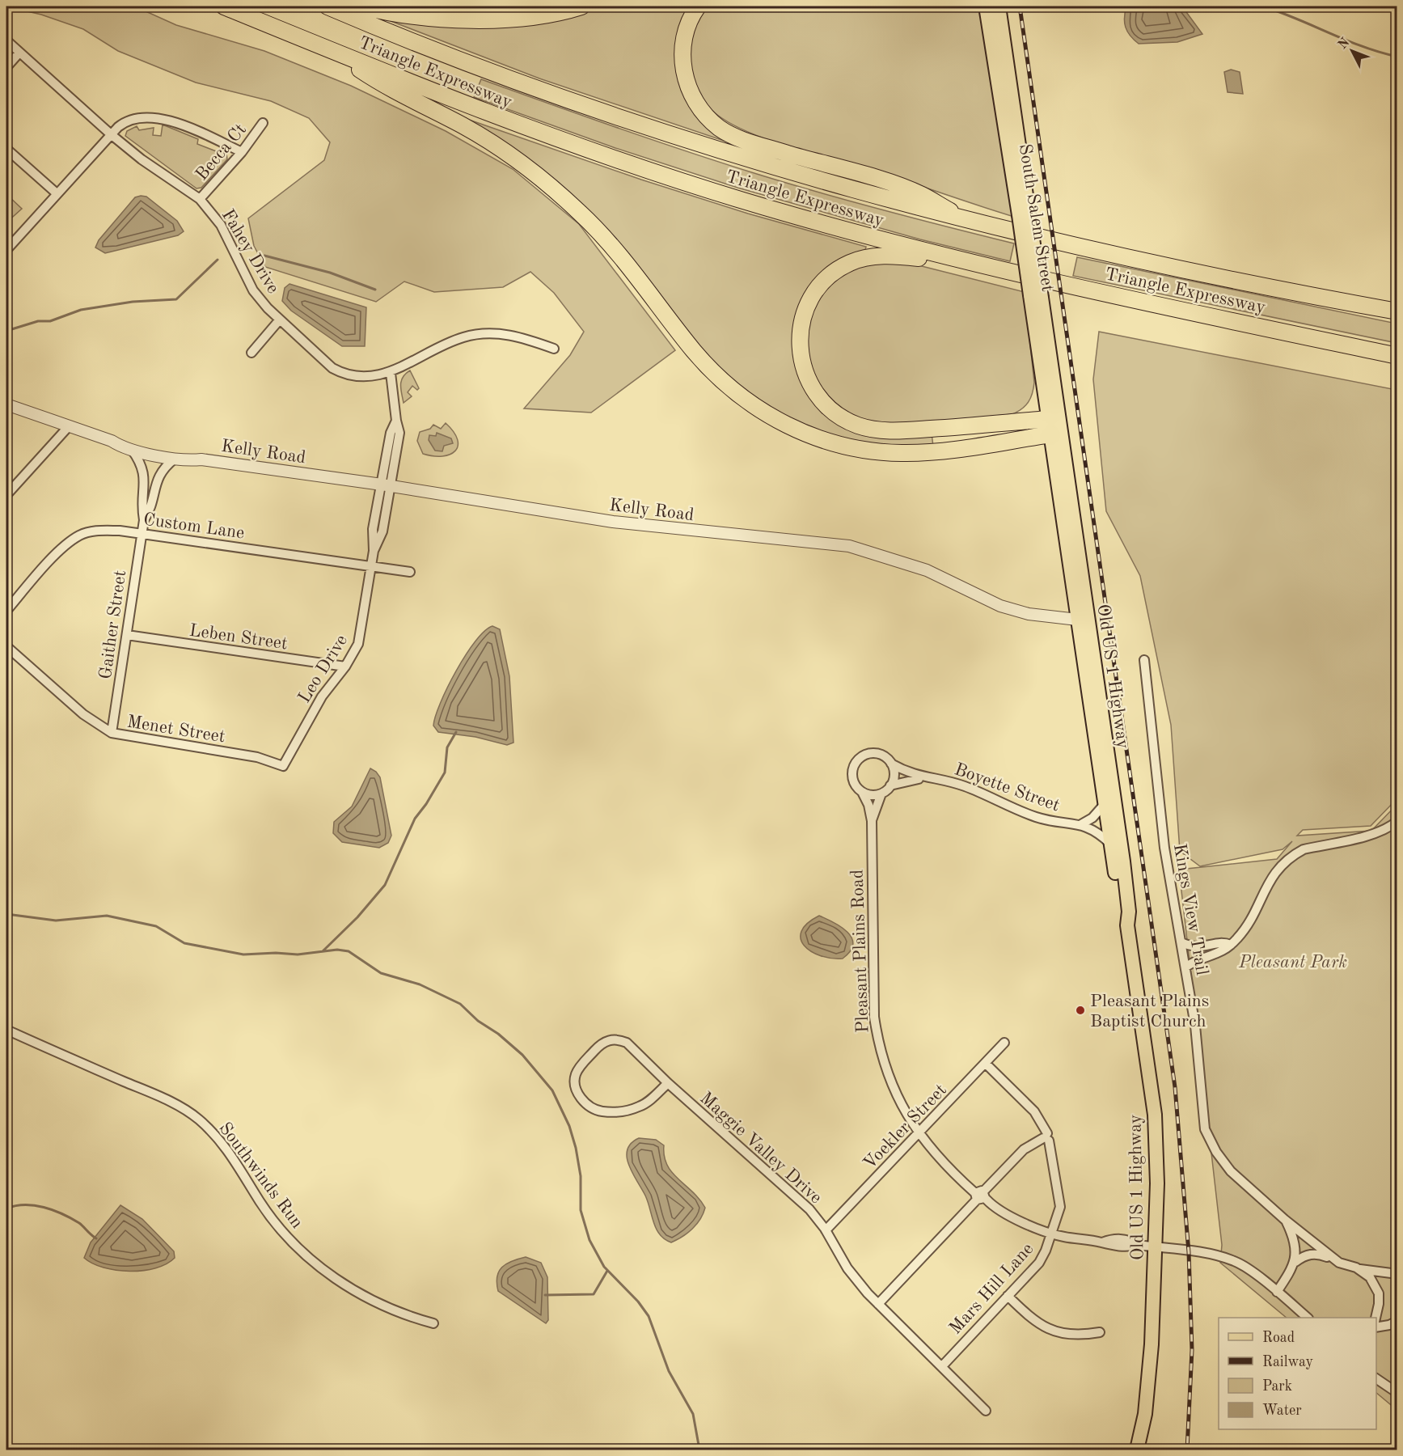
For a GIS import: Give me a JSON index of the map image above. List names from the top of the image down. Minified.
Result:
{"streets":{"highway":["Triangle Expressway"],"main road":["South Salem Street","Old US 1 Highway"],"street":["Becca Ct","Fahey Drive","Kelly Road","Custom Lane","Gaither Street","Leben Street","Leo Drive","Menet Street","Boyette Street","Kings View Trail","Pleasant Plains Road","Voekler Street","Maggie Valley Drive","Southwinds Run","Mars Hill Lane"]},"crossings":[["Becca Ct","Fahey Drive"],["South Salem Street","Old US 1 Highway"],["Fahey Drive","Leo Drive"],["Kelly Road","Gaither Street"],["Kelly Road","Leo Drive"],["Kelly Road","Old US 1 Highway"],["Custom Lane","Gaither Street"],["Custom Lane","Leo Drive"],["Gaither Street","Leben Street"],["Gaither Street","Menet Street"],["Leben Street","Leo Drive"],["Leo Drive","Menet Street"],["Old US 1 Highway","Boyette Street"],["Old US 1 Highway","Pleasant Plains Road"],["Boyette Street","Pleasant Plains Road"],["Pleasant Plains Road","Voekler Street"],["Pleasant Plains Road","Mars Hill Lane"],["Voekler Street","Maggie Valley Drive"],["Voekler Street","Mars Hill Lane"],["Maggie Valley Drive","Mars Hill Lane"]],"parks":["Pleasant Park"],"places":["Pleasant Plains Baptist Church"],"legend":["Road","Railway","Park","Water"],"north":"top left"}
